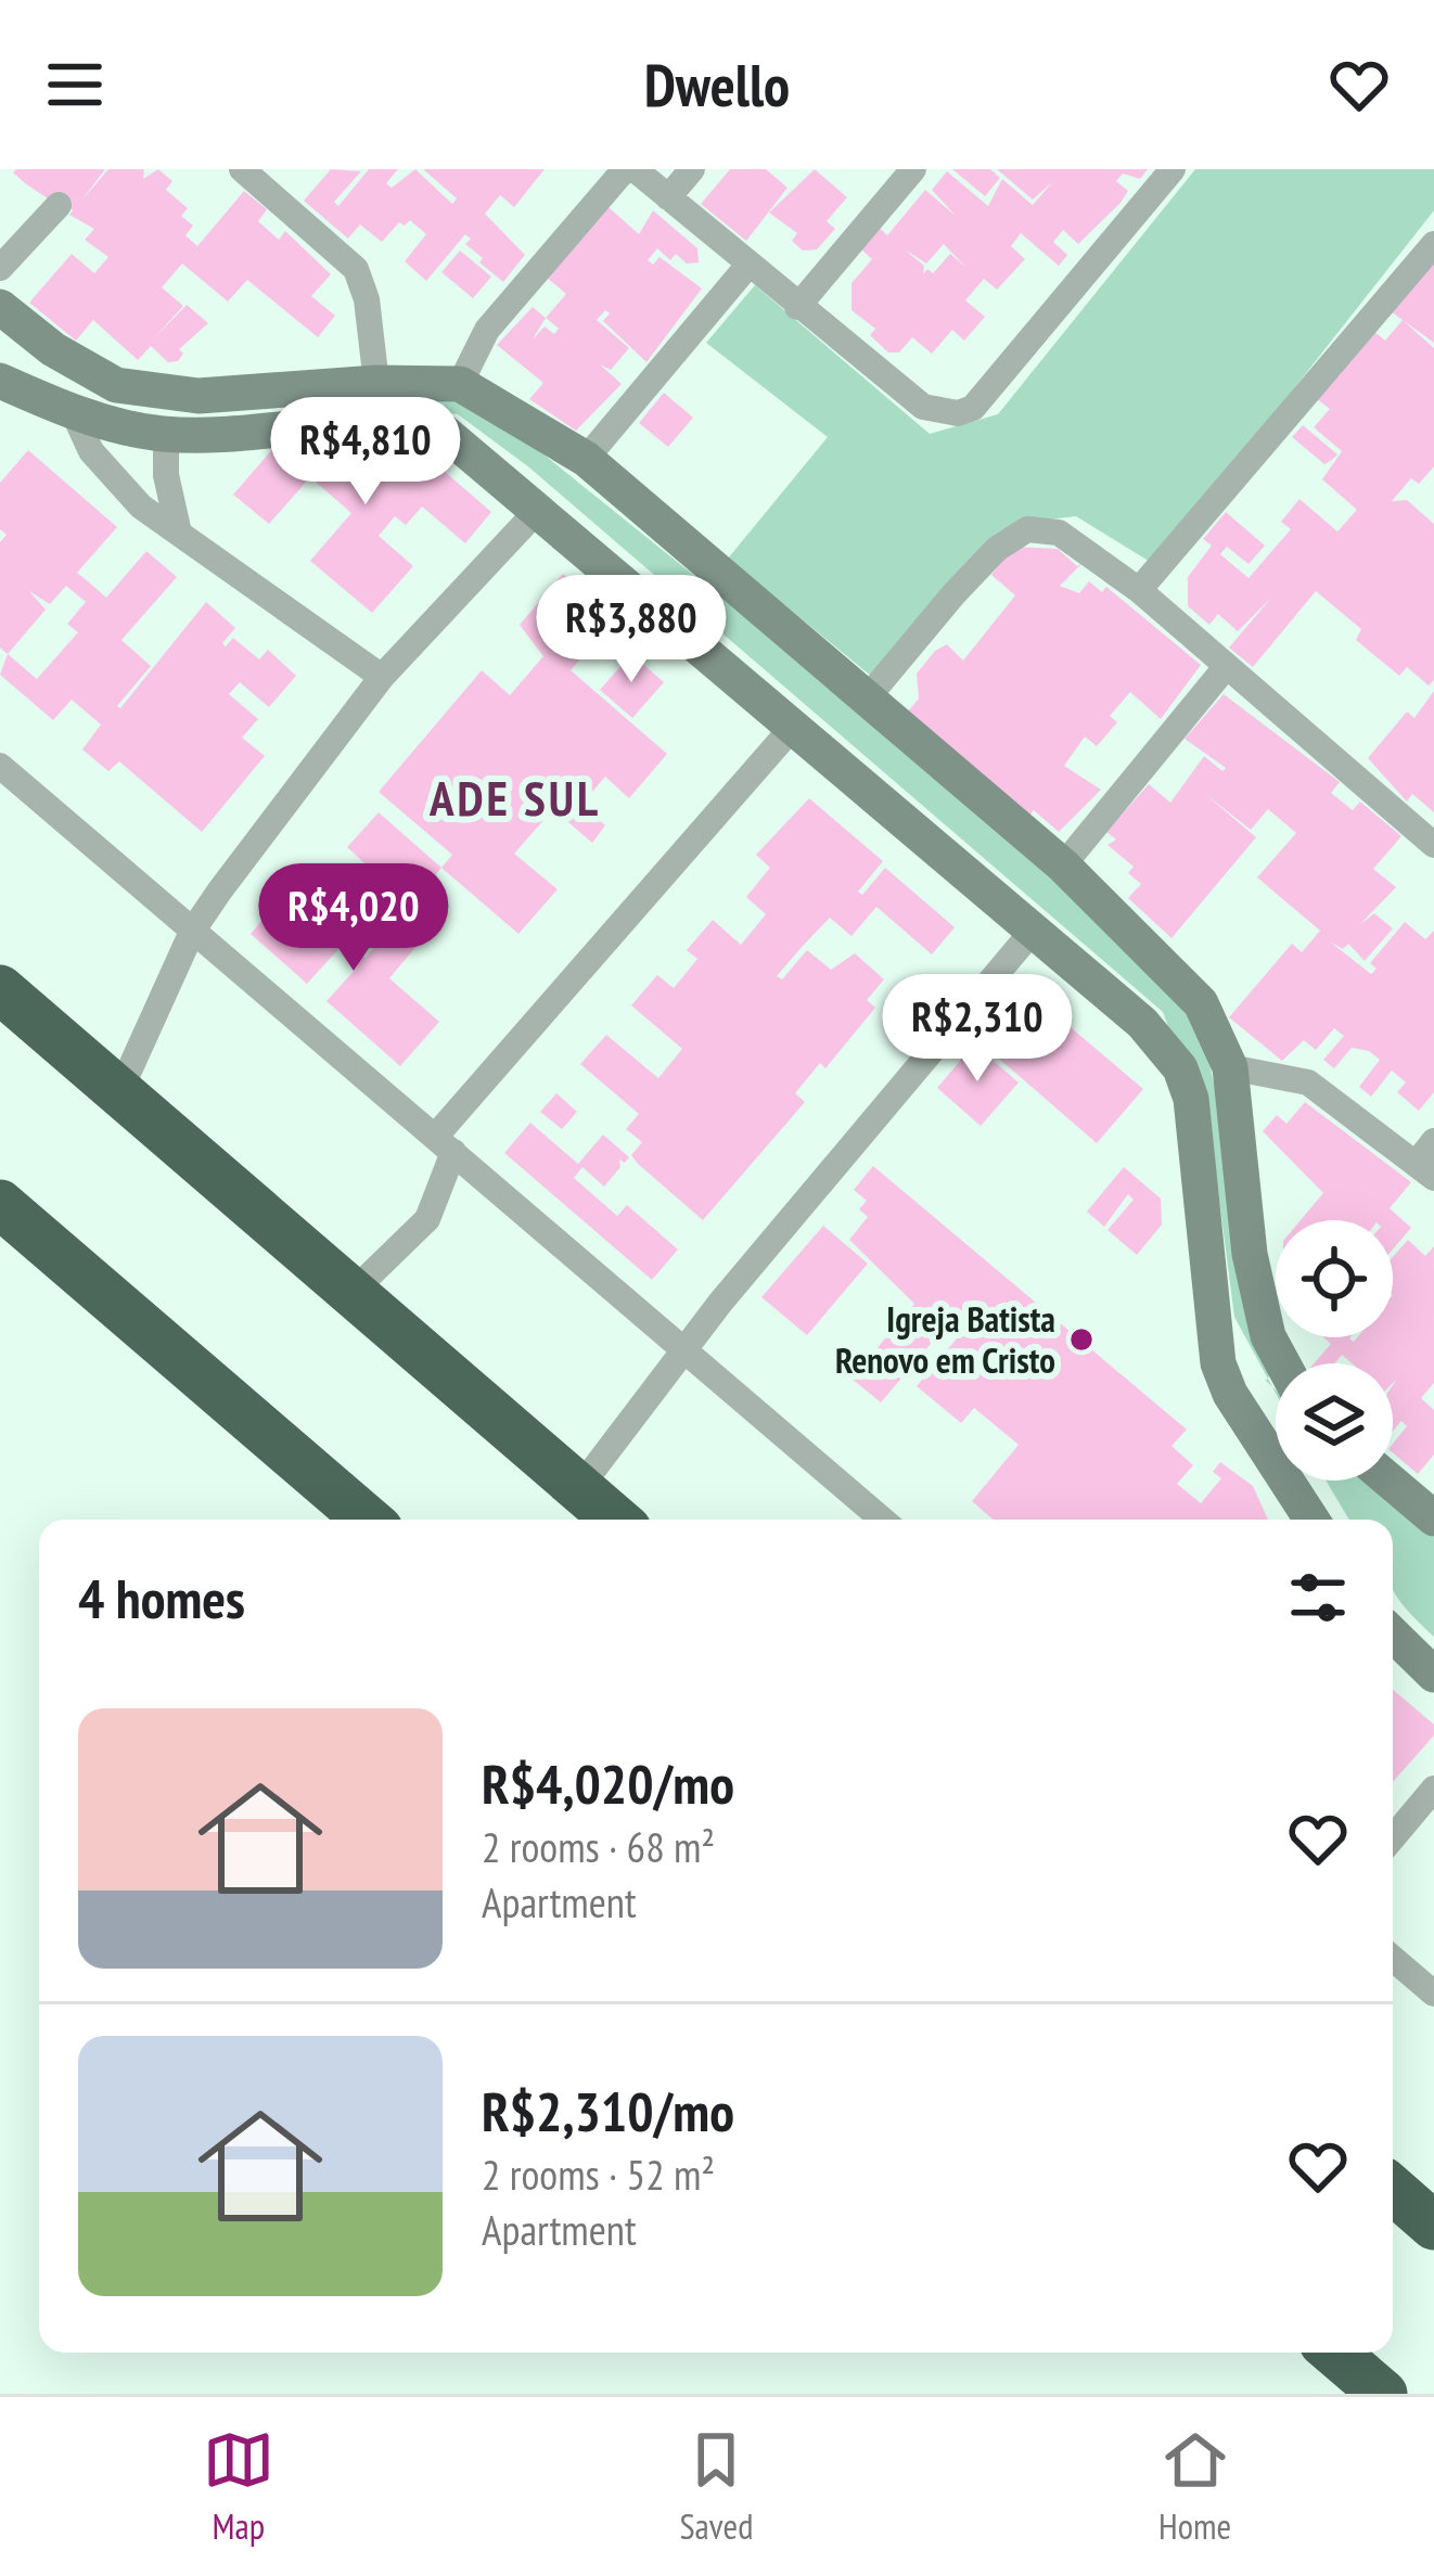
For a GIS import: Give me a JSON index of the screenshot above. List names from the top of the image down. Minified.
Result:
{"districts":["ADE SUL"],"places":["Igreja Batista Renovo em Cristo"],"page":{"header":"Dwello","price":["R$4,810","R$3,880","R$4,020","R$2,310"],"heading":"4 homes","list":[{"name":"R$4,020/mo","note":"2 rooms · 68 m² · Apartment"},{"name":"R$2,310/mo","note":"2 rooms · 52 m² · Apartment"}],"tabs":["Map","Saved","Home"]}}
